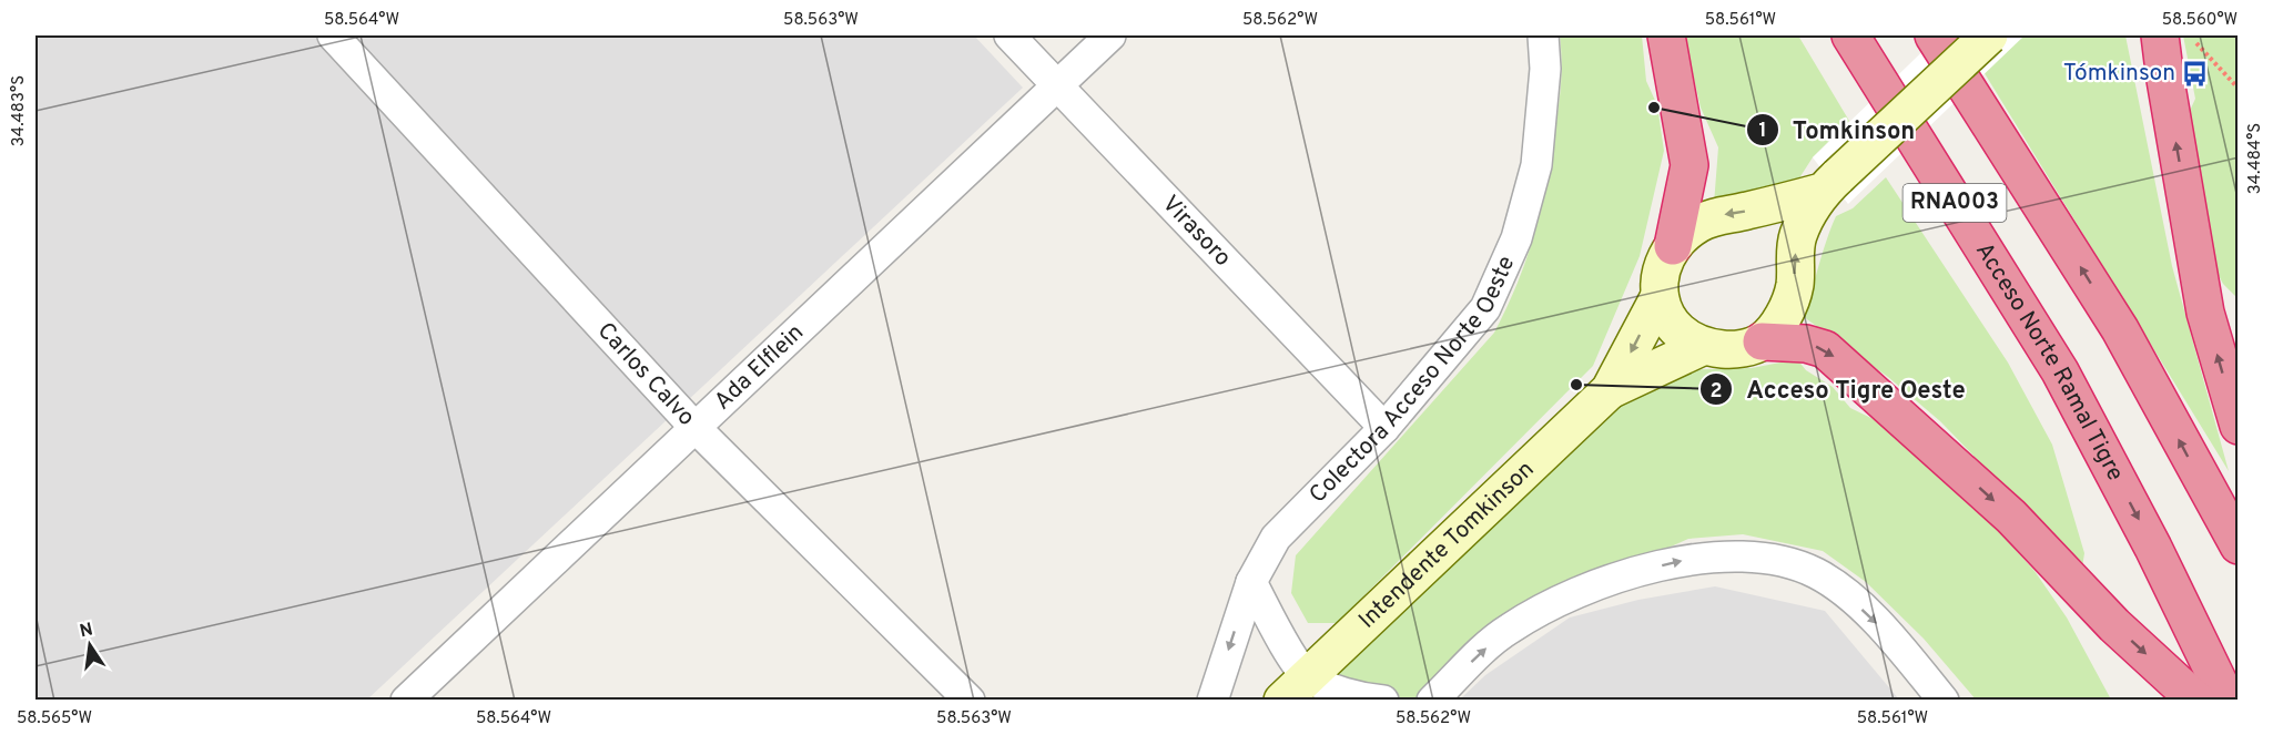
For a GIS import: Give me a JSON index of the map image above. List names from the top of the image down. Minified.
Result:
{"streets":{"highway":["RNA003","Acceso Norte Ramal Tigre"],"street":["Virasoro","Ada Elflein","Carlos Calvo","Colectora Acceso Norte Oeste","Intendente Tomkinson"]},"crossings":[["Virasoro","Ada Elflein"],["Virasoro","Colectora Acceso Norte Oeste"],["Ada Elflein","Carlos Calvo"]],"places":{"bus stop":["Tómkinson"],"other":["Tomkinson","Acceso Tigre Oeste"]},"north":"top","coordinates":["58.564°W","58.563°W","58.562°W","58.561°W","58.560°W","34.483°S","34.484°S","58.565°W"]}
